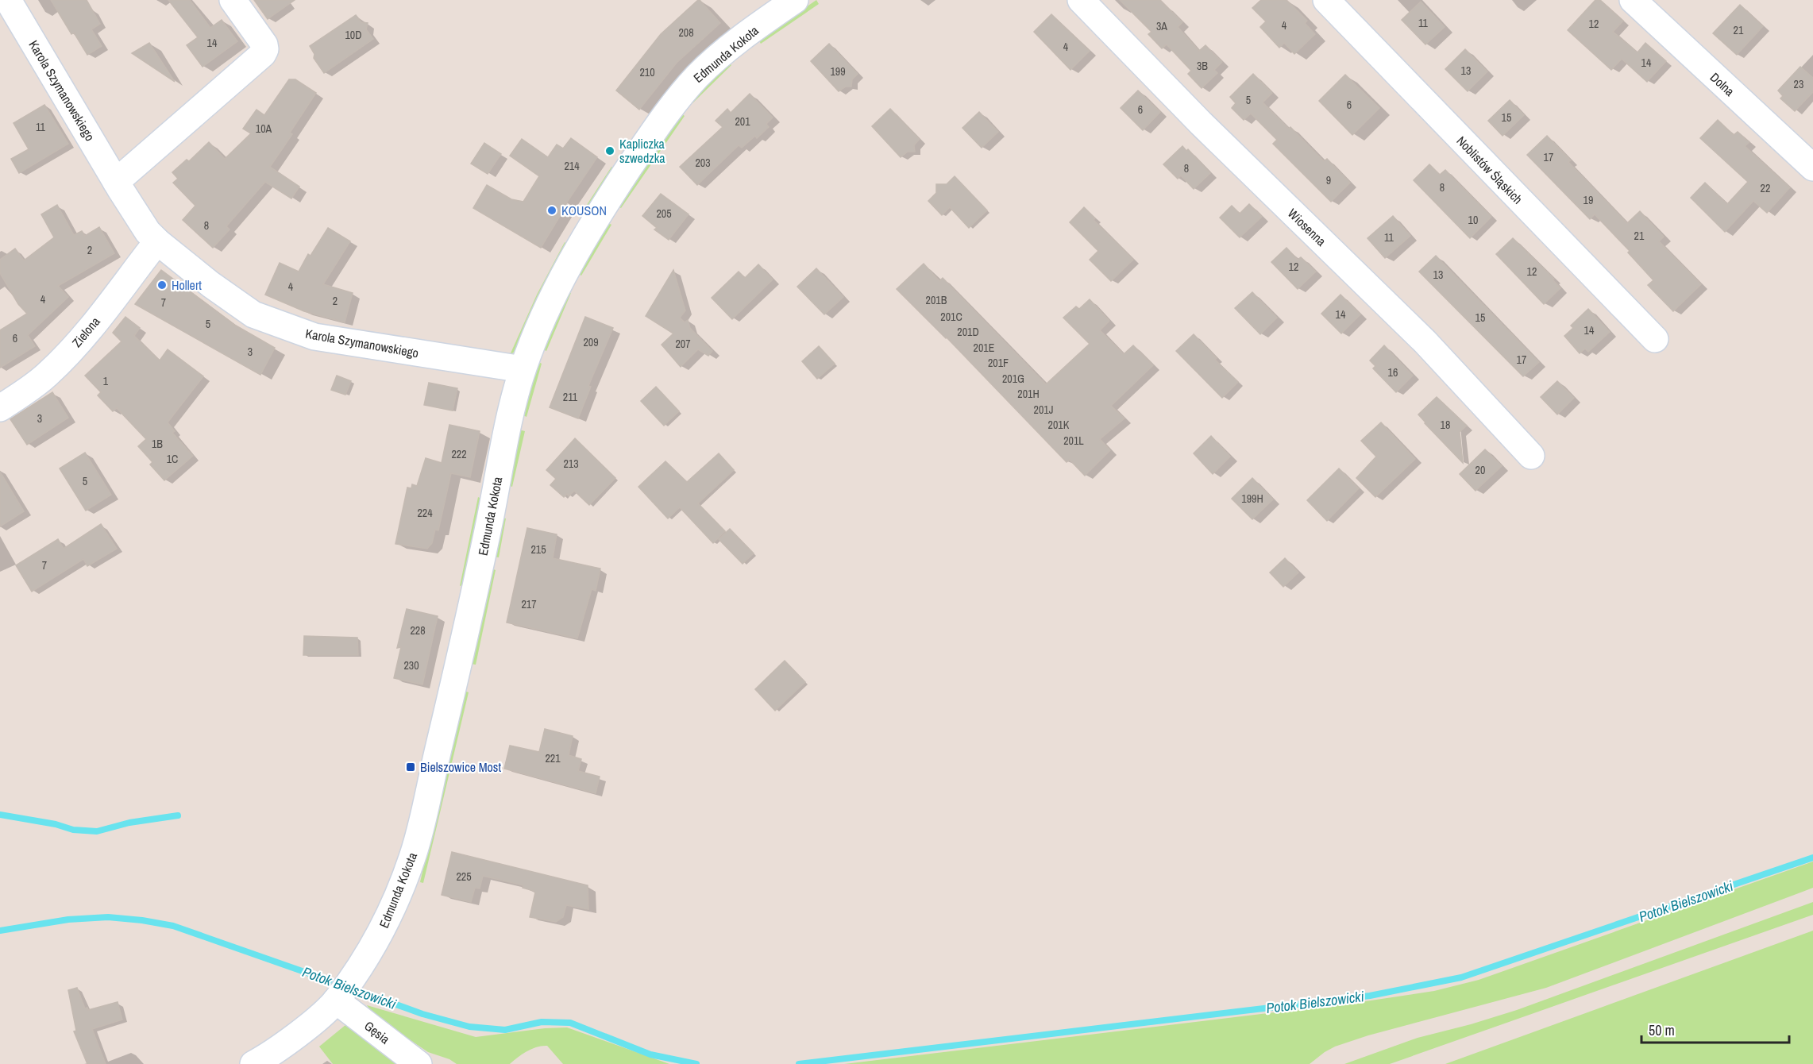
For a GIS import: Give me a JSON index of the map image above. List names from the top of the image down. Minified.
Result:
{"streets":{"street":["Edmunda Kokota","Dolna","Karola Szymanowskiego","Noblistów Śląskich","Wiosenna","Zielona","Gęsia"]},"crossings":[["Edmunda Kokota","Karola Szymanowskiego"],["Edmunda Kokota","Gęsia"],["Karola Szymanowskiego","Zielona"]],"water":["Potok Bielszowicki"],"places":{"other":["Kapliczka szwedzka","KOUSON","Hollert"],"transit":["Bielszowice Most"]},"house_numbers":["11","12","4","3A","21","208","10D","14","4","14","3B","13","199","210","23","5","6","6","15","201","11","10A","17","203","214","8","9","8","22","19","205","10","8","21","11","2","12","12","13","4","4","201B","2","7","14","201C","15","5","14","201D","6","209","207","201E","3","17","201F","16","201G","1","201H","211","201J","3","201K","18","201L","1B","222","1C","213","20","5","199H","224","215","7","217","228","230","221","225"],"scale_bar":"50 m"}
